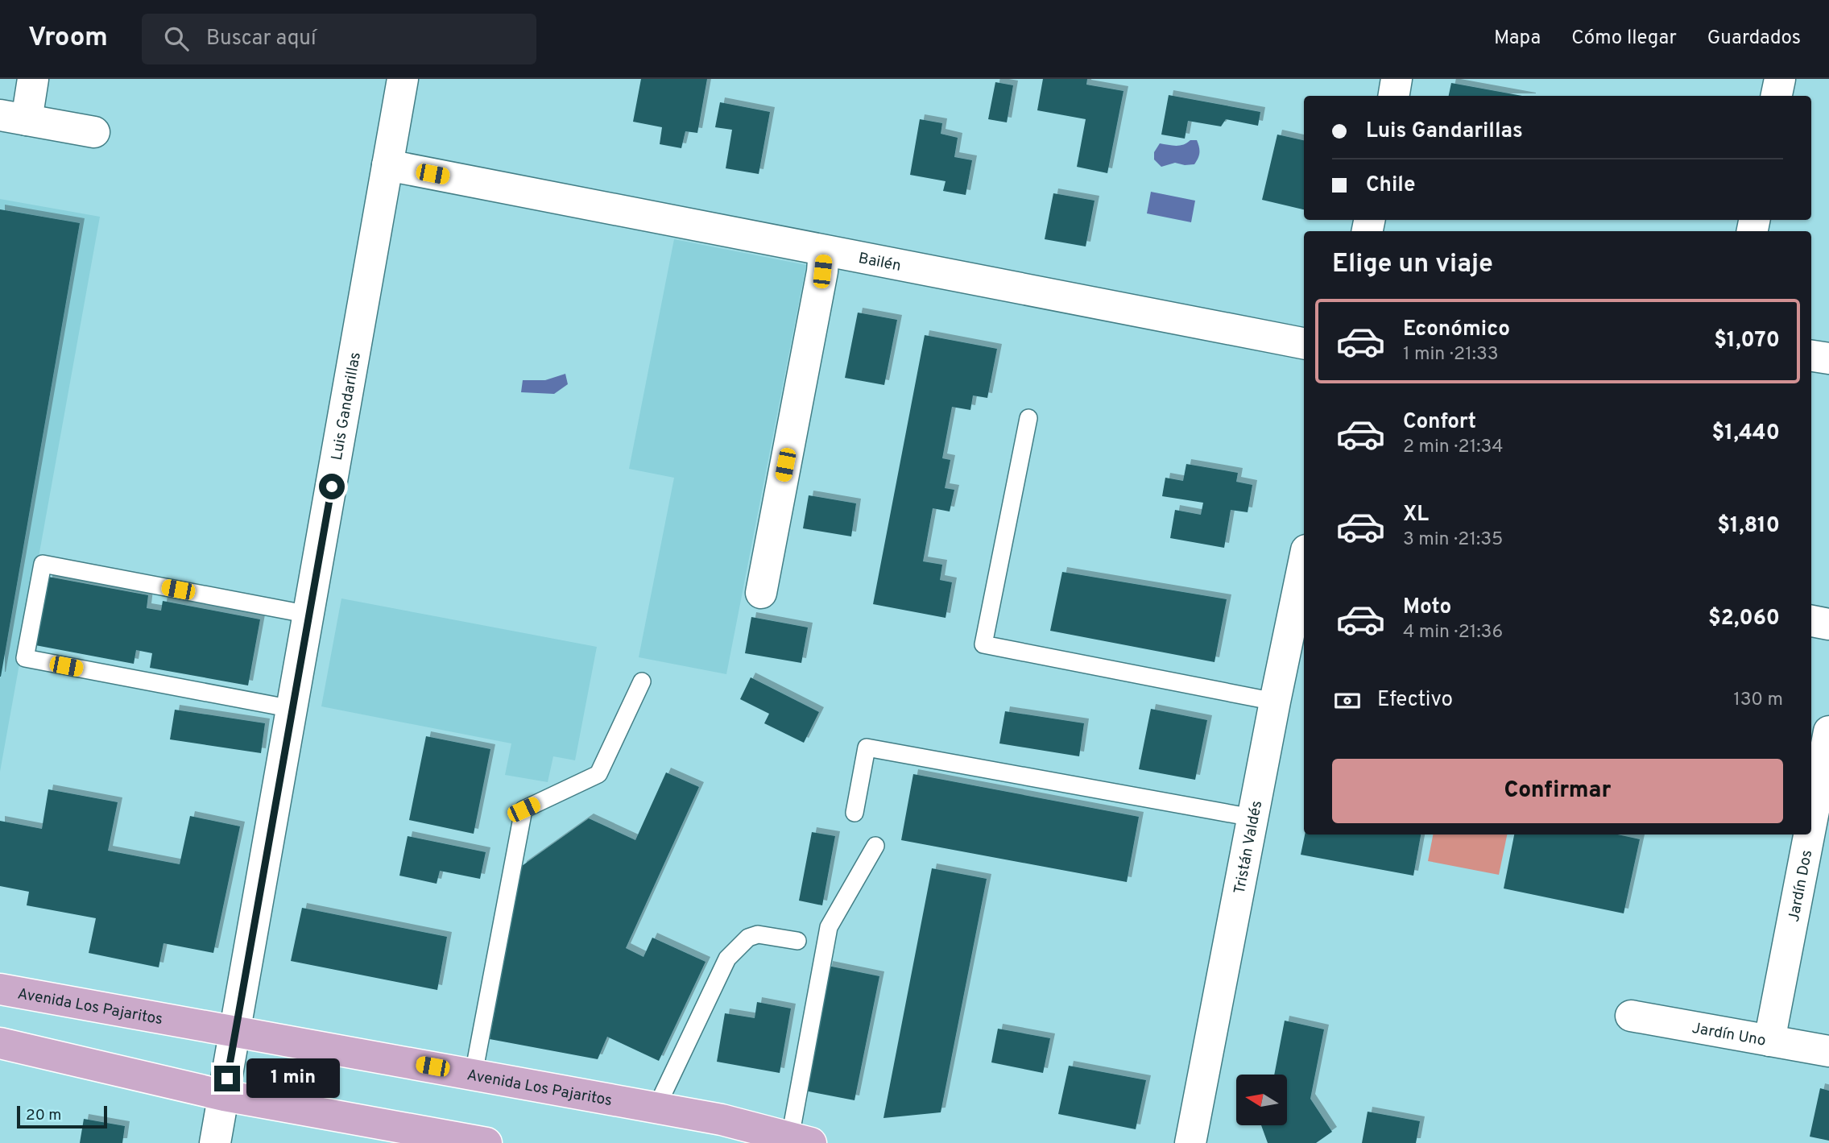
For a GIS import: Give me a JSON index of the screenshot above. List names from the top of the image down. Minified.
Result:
{"streets":{"main road":["Avenida Los Pajaritos"],"street":["Bailén","Luis Gandarillas","Tristán Valdés","Jardín Dos","Jardín Uno"]},"crossings":[["Bailén","Luis Gandarillas"],["Luis Gandarillas","Avenida Los Pajaritos"],["Jardín Dos","Jardín Uno"]],"scale_bar":"20 m","north":"left","page":{"header":"Vroom","search":"Buscar aquí","nav":["Mapa","Cómo llegar","Guardados"],"banner":["Luis Gandarillas","Chile"],"heading":"Elige un viaje","list":[{"name":"Económico","note":"1 min · 21:33","value":"$1,070"},{"name":"Confort","note":"2 min · 21:34","value":"$1,440"},{"name":"XL","note":"3 min · 21:35","value":"$1,810"},{"name":"Moto","note":"4 min · 21:36","value":"$2,060"}],"pay":["Efectivo","130 m"],"buttons":"Confirmar","bubble":"1 min","scale":"20 m"}}
